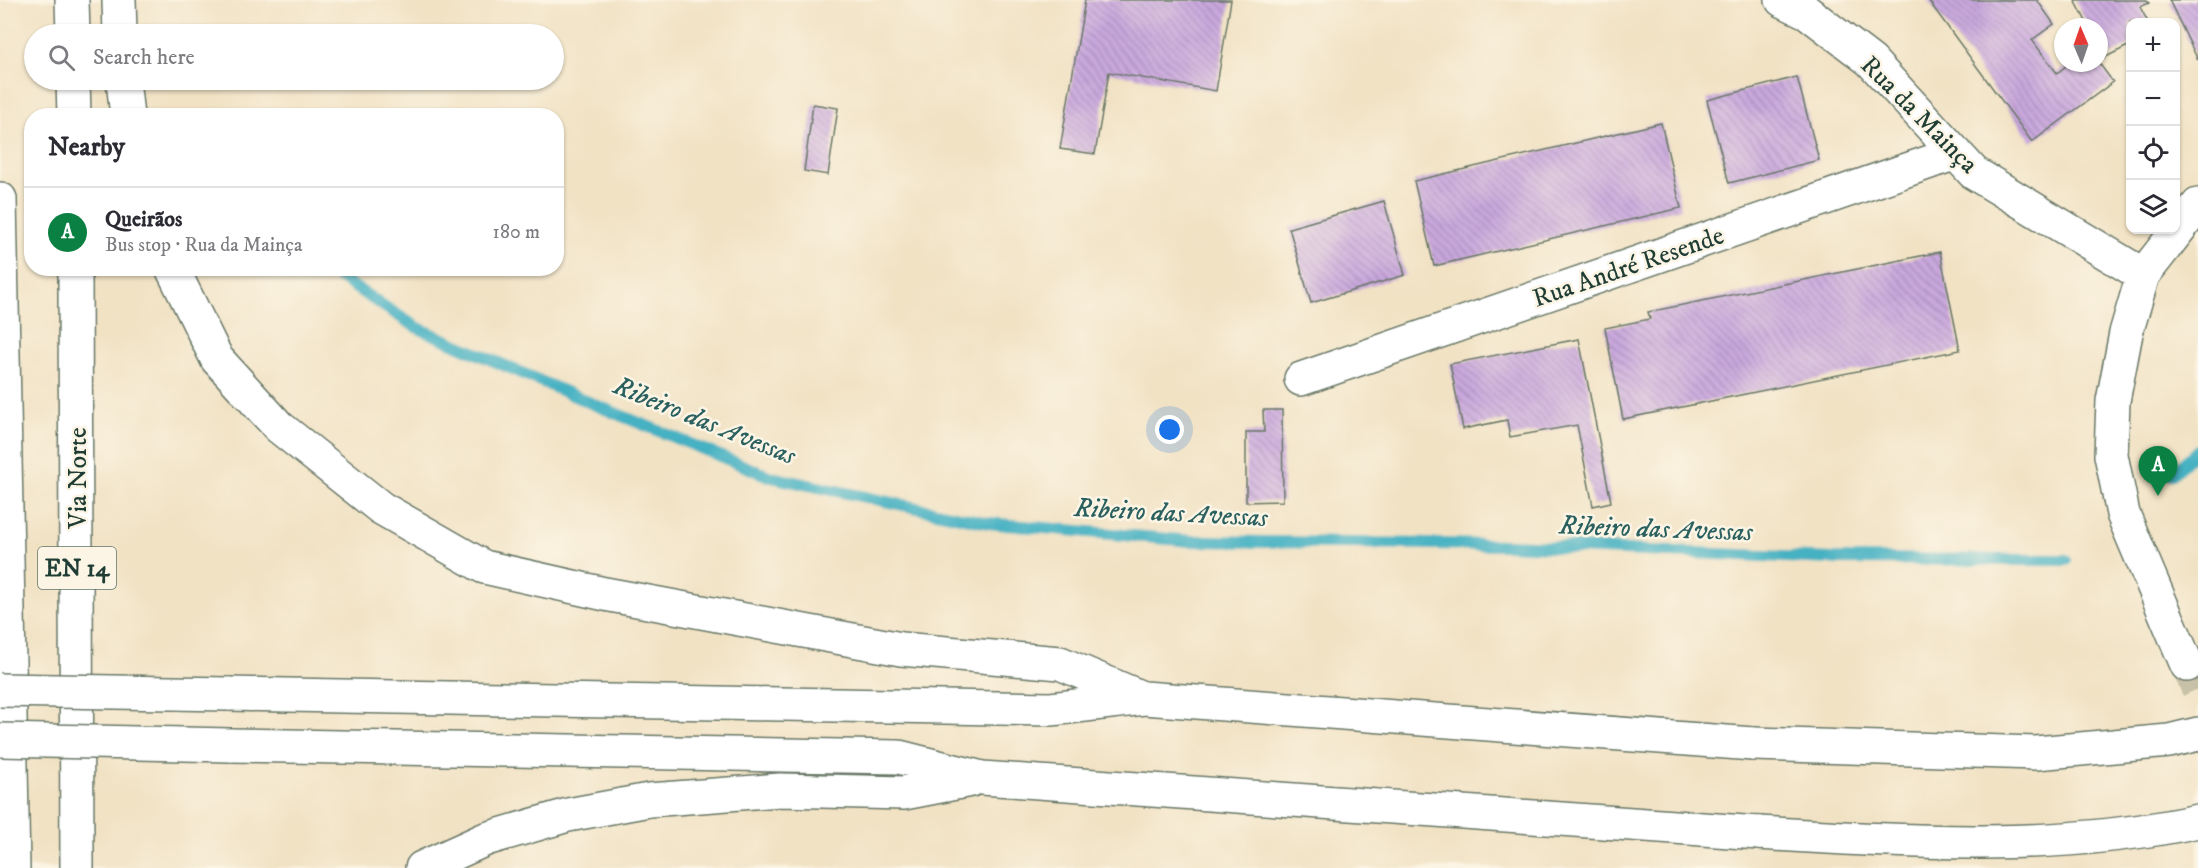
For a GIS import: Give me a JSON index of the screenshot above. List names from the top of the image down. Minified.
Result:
{"streets":{"main road":["Rua da Mainça","Rua André Resende","Via Norte","EN 14"]},"crossings":[["Rua da Mainça","Rua André Resende"]],"water":["Ribeiro das Avessas"],"north":"top","page":{"map_buttons":["+","−"],"search":"Search here","heading":"Nearby","list":[{"mark":"A","name":"Queirãos","note":"Bus stop · Rua da Mainça","value":"180 m"}],"pins":"A"}}
